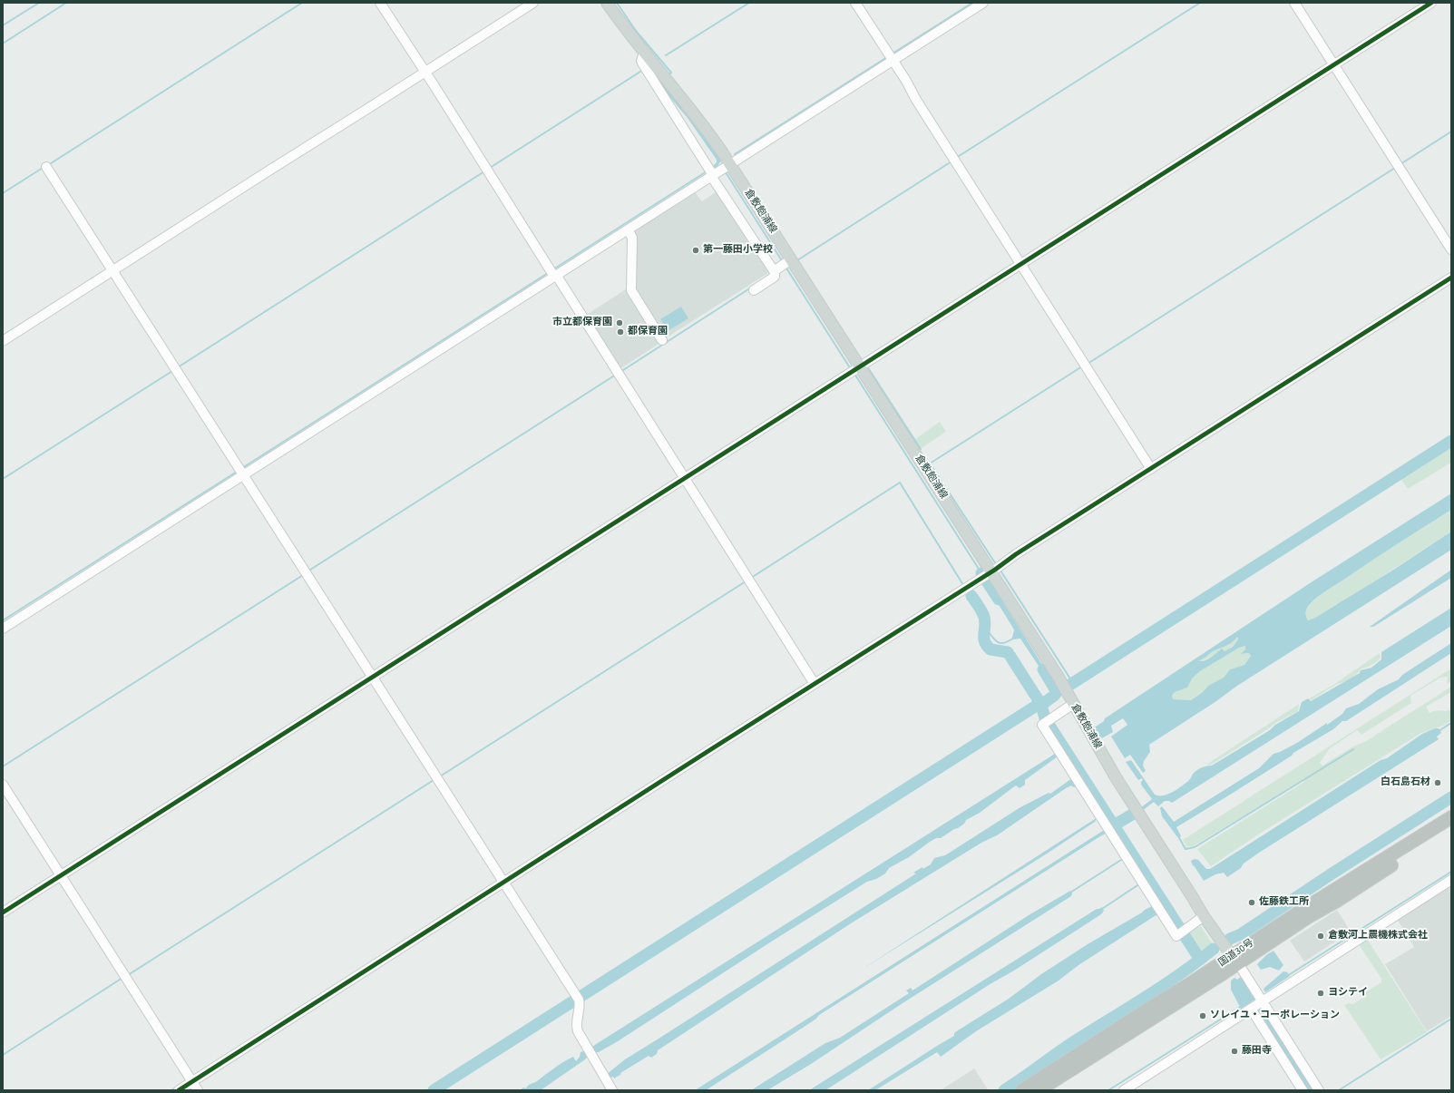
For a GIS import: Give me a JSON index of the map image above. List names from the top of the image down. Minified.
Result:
{"streets":{"highway":["国道30号"],"main road":["倉敷飽浦線"]},"crossings":[["倉敷飽浦線","国道30号"]],"places":["第一藤田小学校","市立都保育園","都保育園","白石島石材","佐藤鉄工所","倉敷河上農機株式会社","ヨシテイ","ソレイユ・コーポレーション","藤田寺"]}
